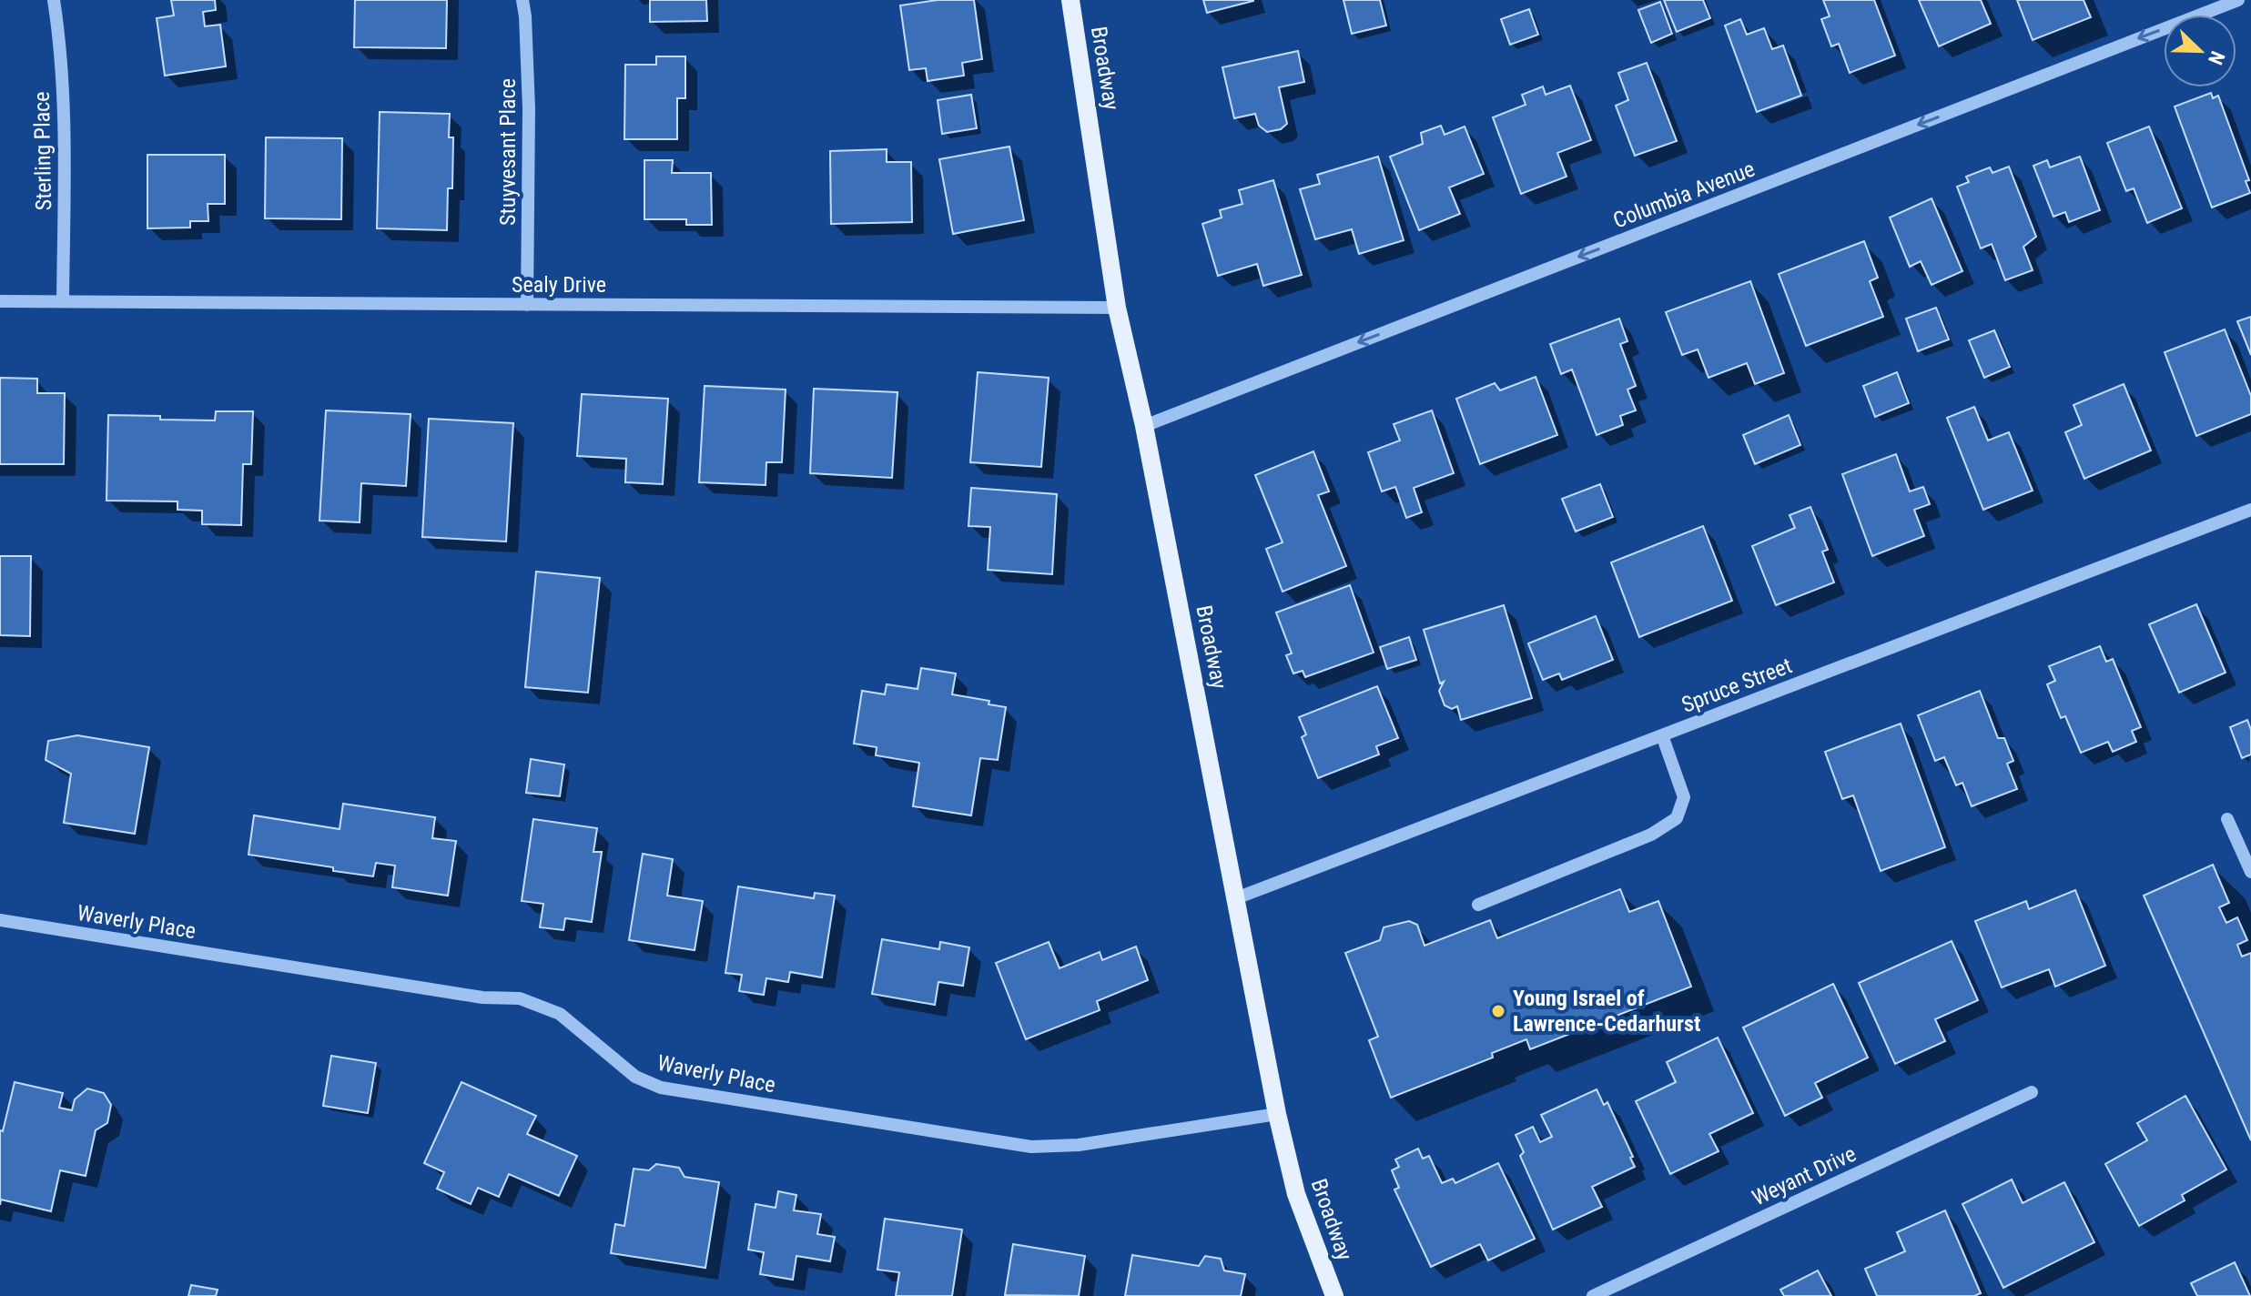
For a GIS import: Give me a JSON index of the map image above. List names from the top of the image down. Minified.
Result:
{"streets":{"main road":["Broadway"],"street":["Sterling Place","Stuyvesant Place","Columbia Avenue","Sealy Drive","Spruce Street","Waverly Place","Weyant Drive"]},"crossings":[["Broadway","Columbia Avenue"],["Broadway","Sealy Drive"],["Broadway","Spruce Street"],["Broadway","Waverly Place"],["Sterling Place","Sealy Drive"],["Stuyvesant Place","Sealy Drive"]],"one_way":["Columbia Avenue"],"places":["Young Israel of Lawrence-Cedarhurst"],"north":"bottom right"}
